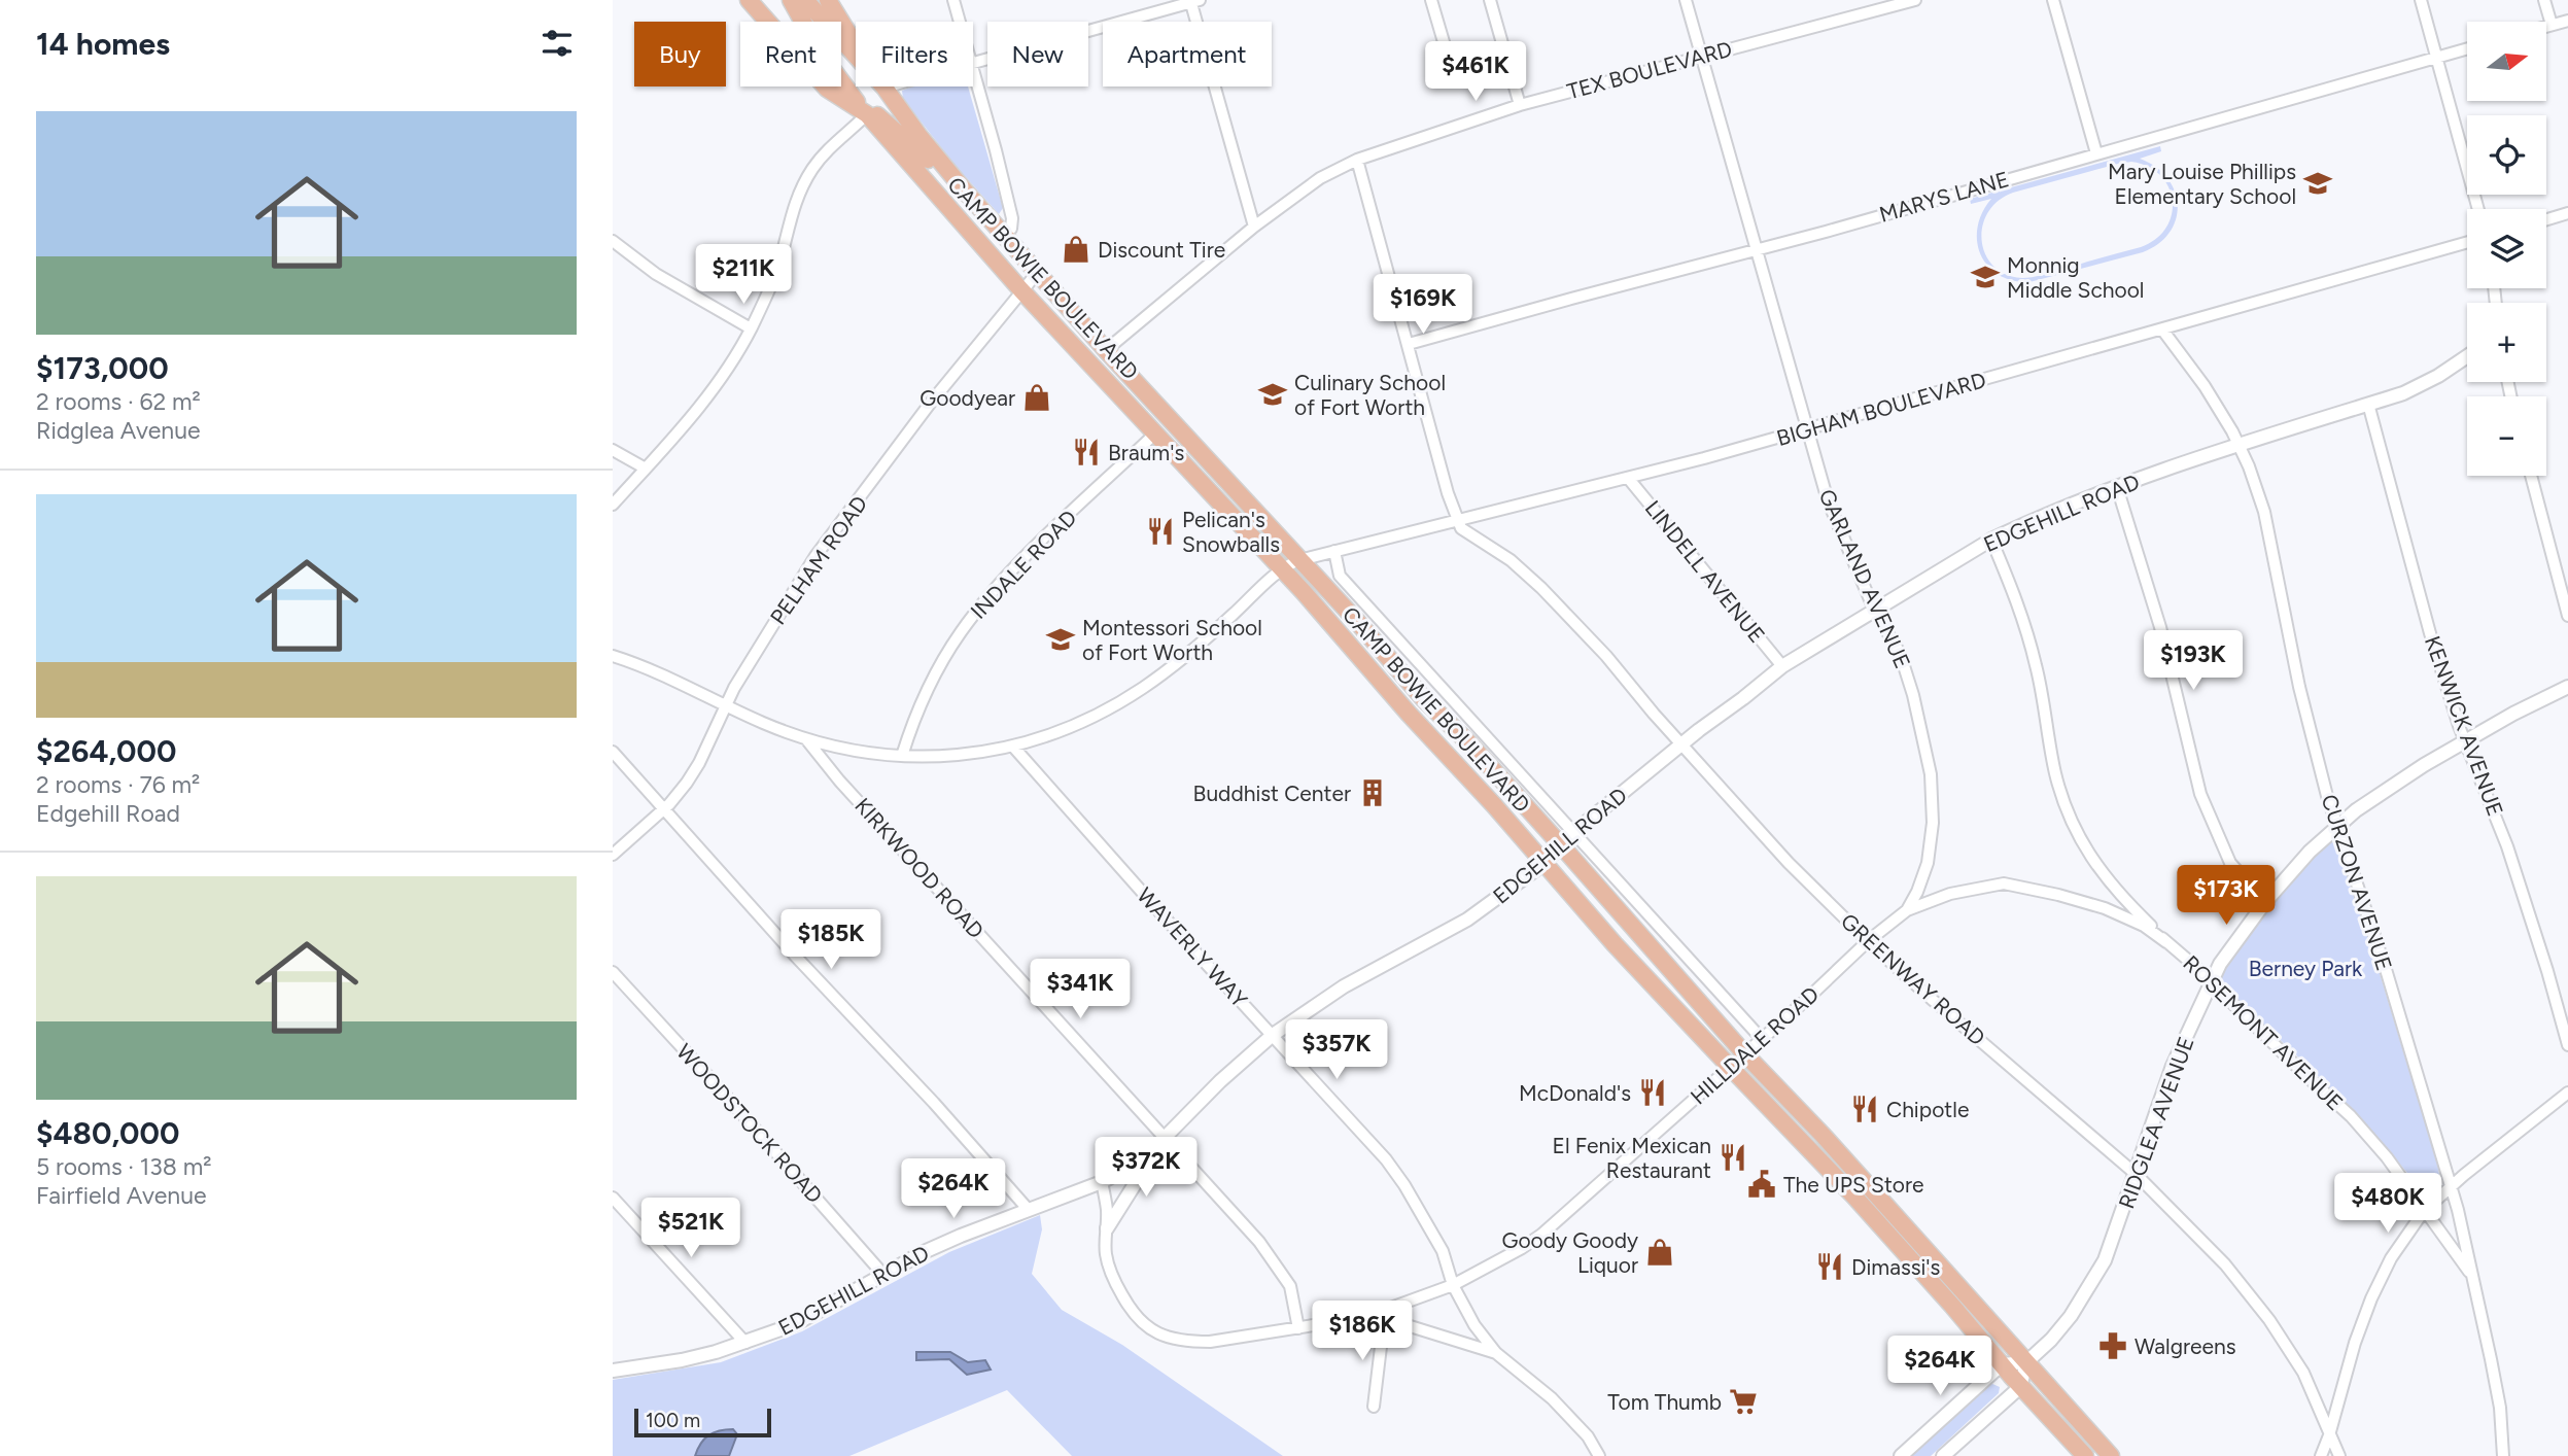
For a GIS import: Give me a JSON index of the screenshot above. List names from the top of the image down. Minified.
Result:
{"streets":{"main road":["CAMP BOWIE BOULEVARD"],"street":["TEX BOULEVARD","MARYS LANE","BIGHAM BOULEVARD","EDGEHILL ROAD","PELHAM ROAD","INDALE ROAD","LINDELL AVENUE","GARLAND AVENUE","KENWICK AVENUE","KIRKWOOD ROAD","CURZON AVENUE","WAVERLY WAY","GREENWAY ROAD","ROSEMONT AVENUE","HILLDALE ROAD","RIDGLEA AVENUE","WOODSTOCK ROAD"]},"crossings":[["TEX BOULEVARD","CAMP BOWIE BOULEVARD"],["TEX BOULEVARD","GARLAND AVENUE"],["MARYS LANE","GARLAND AVENUE"],["CAMP BOWIE BOULEVARD","BIGHAM BOULEVARD"],["CAMP BOWIE BOULEVARD","EDGEHILL ROAD"],["CAMP BOWIE BOULEVARD","PELHAM ROAD"],["CAMP BOWIE BOULEVARD","INDALE ROAD"],["CAMP BOWIE BOULEVARD","HILLDALE ROAD"],["CAMP BOWIE BOULEVARD","RIDGLEA AVENUE"],["BIGHAM BOULEVARD","PELHAM ROAD"],["BIGHAM BOULEVARD","INDALE ROAD"],["BIGHAM BOULEVARD","LINDELL AVENUE"],["BIGHAM BOULEVARD","GARLAND AVENUE"],["BIGHAM BOULEVARD","KIRKWOOD ROAD"],["BIGHAM BOULEVARD","CURZON AVENUE"],["BIGHAM BOULEVARD","WAVERLY WAY"],["BIGHAM BOULEVARD","GREENWAY ROAD"],["EDGEHILL ROAD","LINDELL AVENUE"],["EDGEHILL ROAD","GARLAND AVENUE"],["EDGEHILL ROAD","KENWICK AVENUE"],["EDGEHILL ROAD","KIRKWOOD ROAD"],["EDGEHILL ROAD","CURZON AVENUE"],["EDGEHILL ROAD","WAVERLY WAY"],["EDGEHILL ROAD","GREENWAY ROAD"],["EDGEHILL ROAD","ROSEMONT AVENUE"],["EDGEHILL ROAD","HILLDALE ROAD"],["EDGEHILL ROAD","WOODSTOCK ROAD"],["GARLAND AVENUE","HILLDALE ROAD"],["KENWICK AVENUE","RIDGLEA AVENUE"],["KIRKWOOD ROAD","HILLDALE ROAD"],["CURZON AVENUE","ROSEMONT AVENUE"],["CURZON AVENUE","RIDGLEA AVENUE"],["WAVERLY WAY","HILLDALE ROAD"],["GREENWAY ROAD","HILLDALE ROAD"],["GREENWAY ROAD","RIDGLEA AVENUE"],["ROSEMONT AVENUE","HILLDALE ROAD"],["ROSEMONT AVENUE","RIDGLEA AVENUE"]],"parks":["Berney Park"],"places":{"school or university":["Mary Louise Phillips Elementary School","Monnig Middle School","Culinary School of Fort Worth","Montessori School of Fort Worth"],"shop":["Discount Tire","Goodyear","Goody Goody Liquor"],"restaurant":["Braum's","Pelican's Snowballs","McDonald's","Chipotle","El Fenix Mexican Restaurant","Dimassi's"],"building":["Buddhist Center"],"public building":["The UPS Store"],"pharmacy":["Walgreens"],"supermarket":["Tom Thumb"]},"scale_bar":"100 m","north":"right","page":{"heading":"14 homes","map_buttons":["+","−"],"chip":["Buy","Rent","Filters","New","Apartment"],"price":["$461K","$211K","$169K","$193K","$173K","$185K","$341K","$357K","$372K","$264K","$480K","$521K","$186K","$264K"],"list":[{"name":"$173,000","note":"2 rooms · 62 m² · Ridglea Avenue"},{"name":"$264,000","note":"2 rooms · 76 m² · Edgehill Road"},{"name":"$480,000","note":"5 rooms · 138 m² · Fairfield Avenue"}],"scale":"100 m"}}
